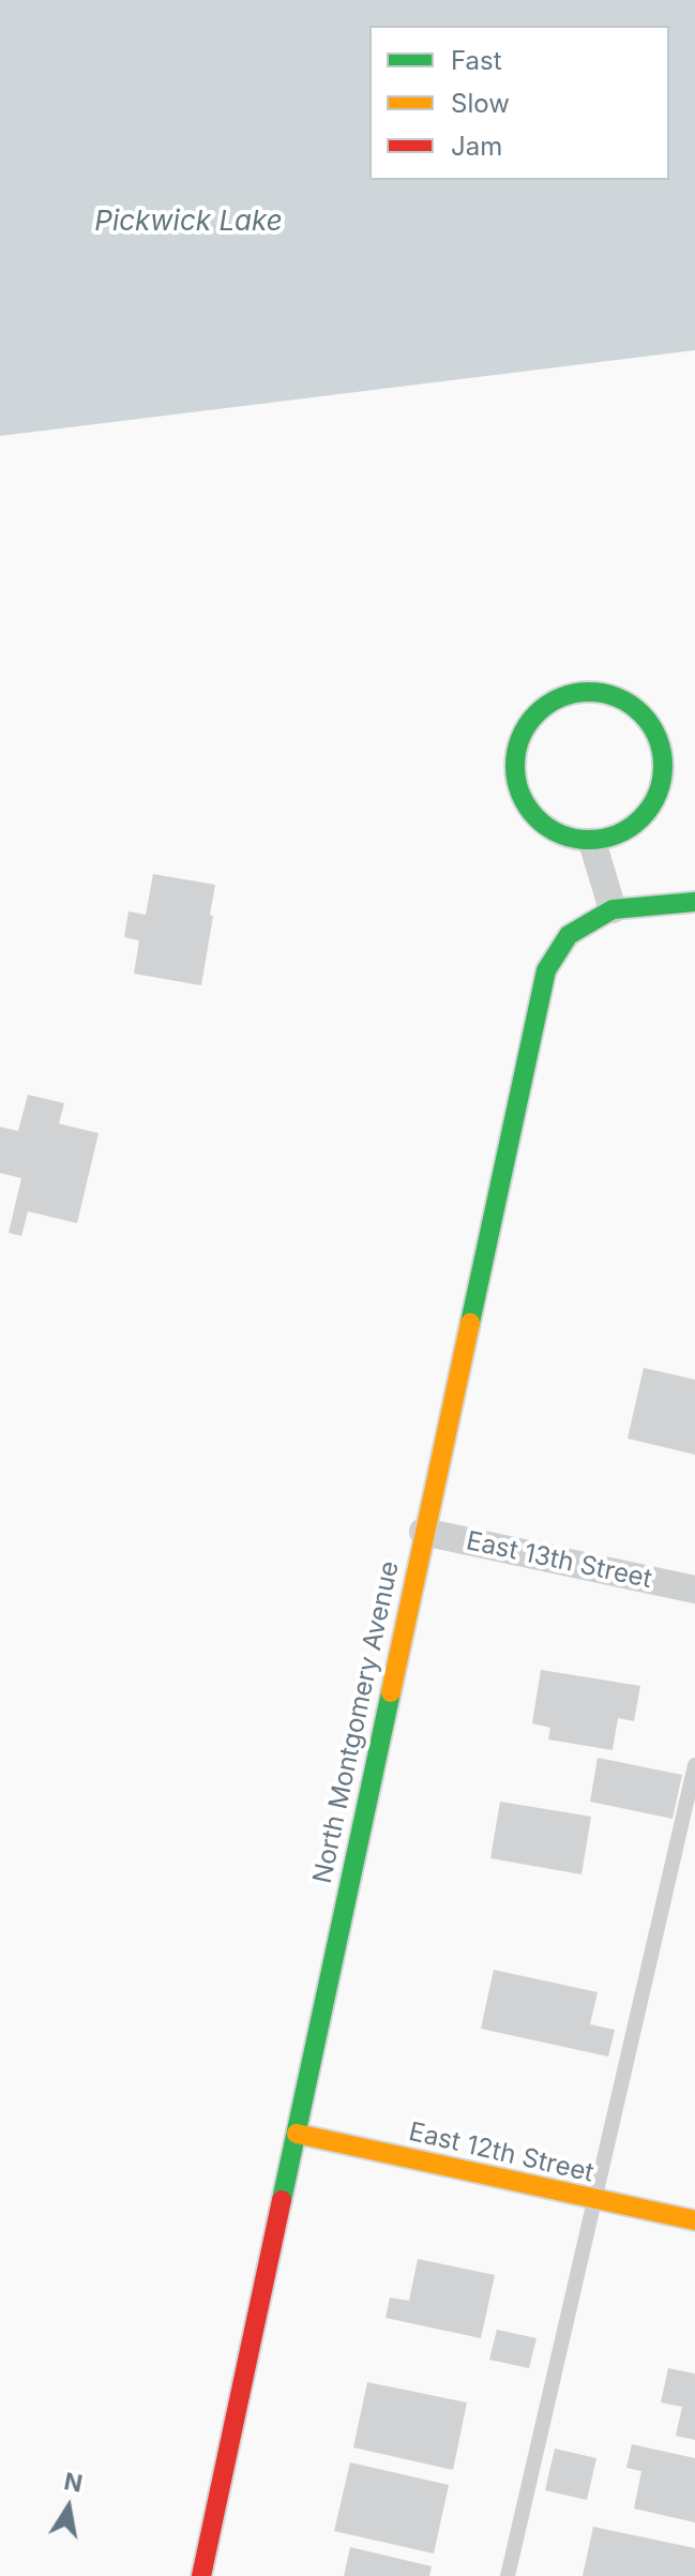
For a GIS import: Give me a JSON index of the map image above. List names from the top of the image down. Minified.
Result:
{"streets":{"street":["East 13th Street","North Montgomery Avenue","East 12th Street"]},"crossings":[["East 13th Street","North Montgomery Avenue"],["North Montgomery Avenue","East 12th Street"]],"water":["Pickwick Lake"],"legend":["Fast","Slow","Jam"],"north":"top"}
